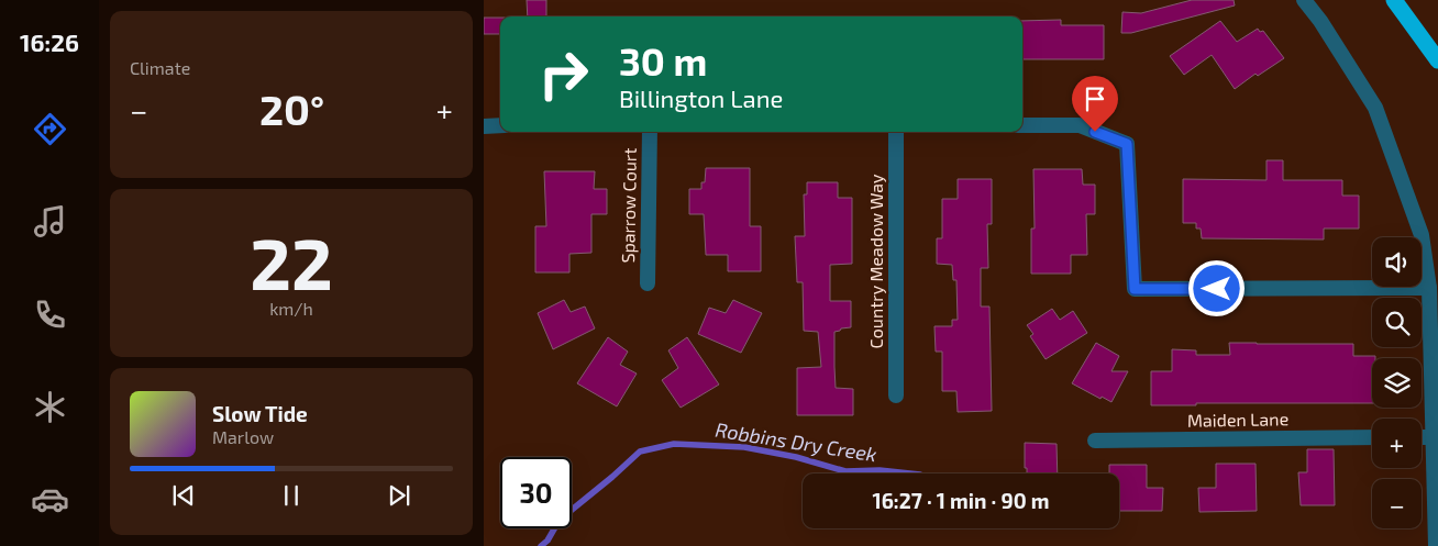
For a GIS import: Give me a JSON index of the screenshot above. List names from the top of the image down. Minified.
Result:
{"streets":{"street":["Sparrow Court","Country Meadow Way","Maiden Lane"]},"water":["Robbins Dry Creek"],"page":{"tabs":"16:26","tile":["Climate",["22","km/h"]],"turn":["30 m","Billington Lane"],"heat":["−","20°","+"],"map_buttons":["+","−"],"song":["Slow Tide","Marlow"],"limit":"30","trip":"16:27 · 1 min · 90 m"}}
